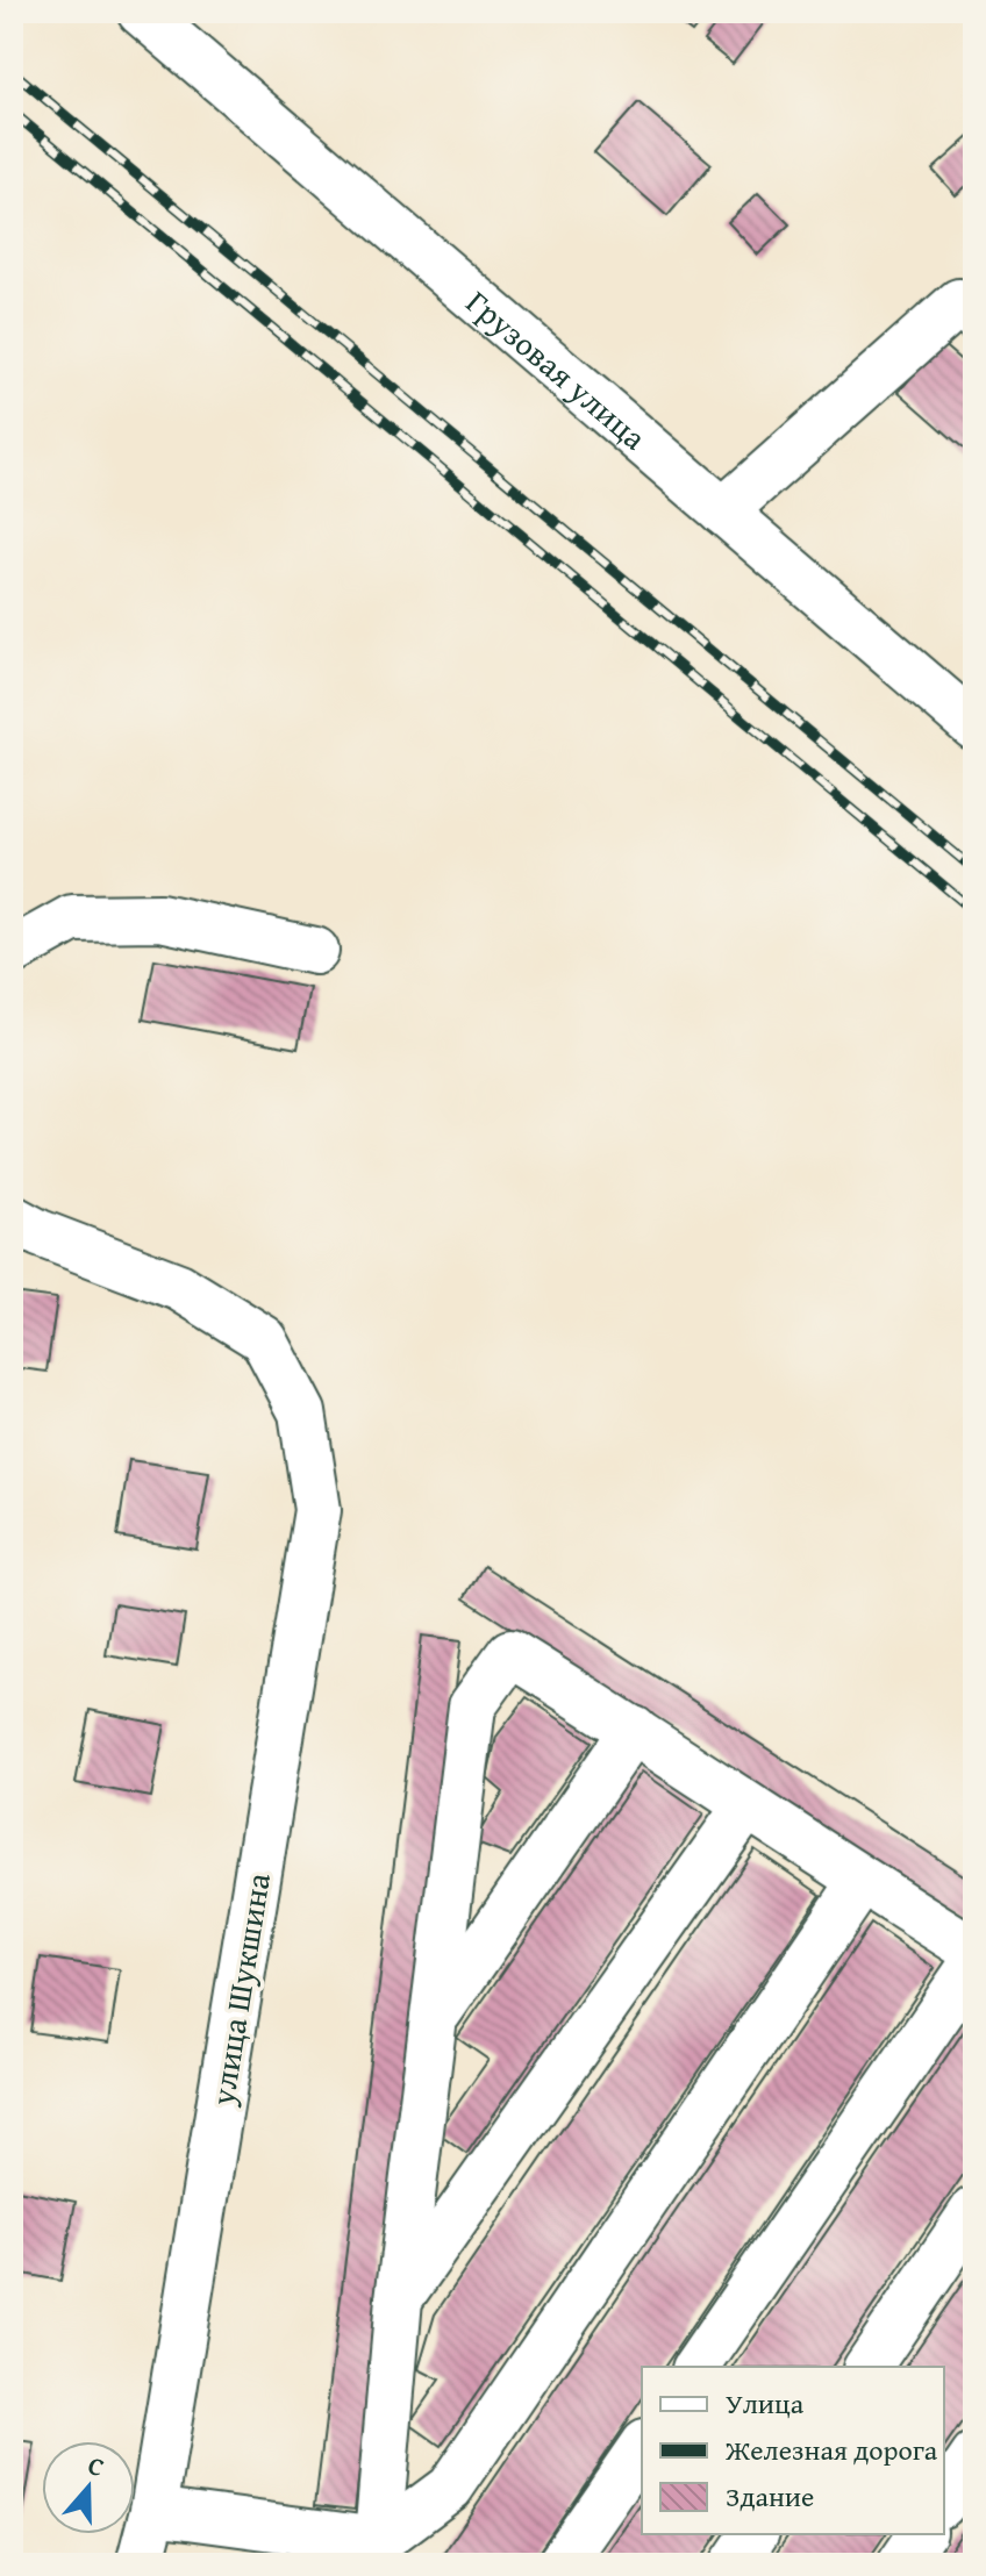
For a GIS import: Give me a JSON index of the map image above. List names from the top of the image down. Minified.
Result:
{"streets":{"street":["Грузовая улица","улица Шукшина"]},"legend":["Улица","Железная дорога","Здание"],"north":"top"}
